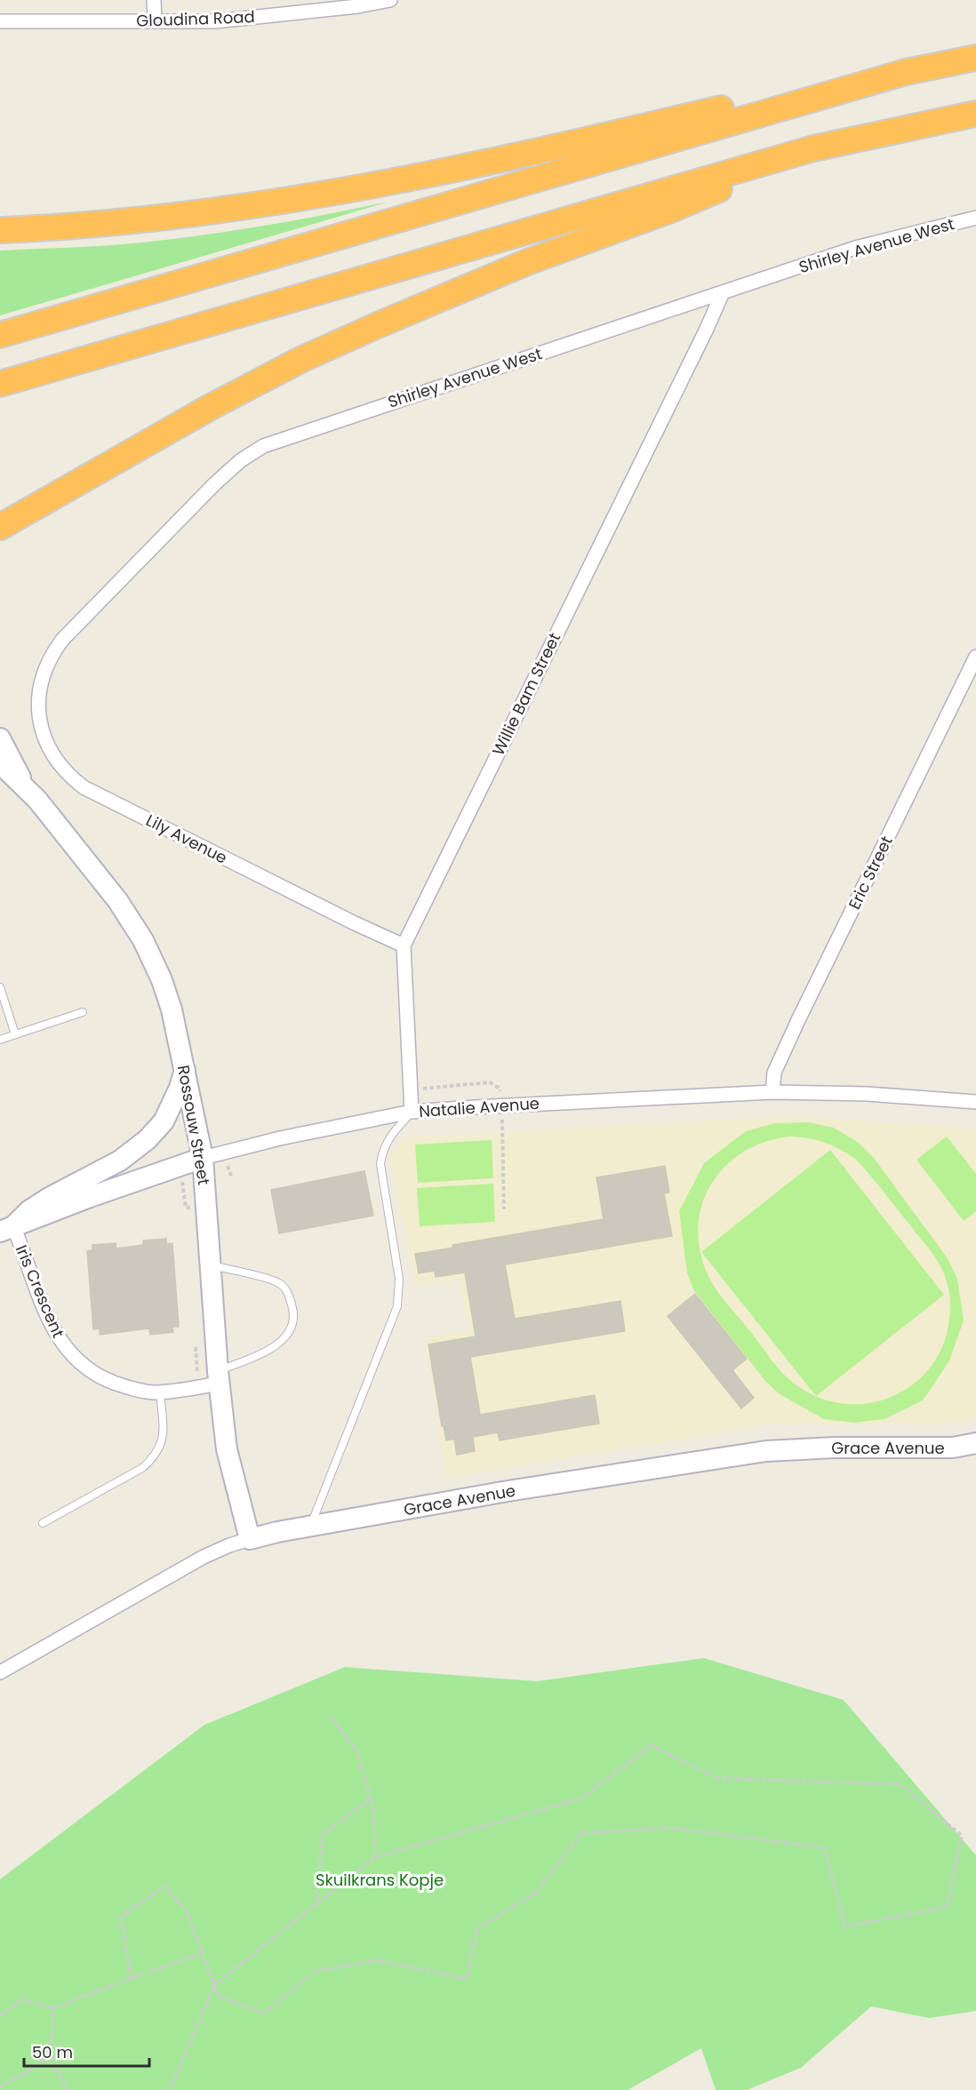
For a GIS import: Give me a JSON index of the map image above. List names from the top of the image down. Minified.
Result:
{"streets":{"street":["Gloudina Road","Shirley Avenue West","Willie Bam Street","Lily Avenue","Eric Street","Natalie Avenue","Rossouw Street","Iris Crescent","Grace Avenue"]},"crossings":[["Shirley Avenue West","Willie Bam Street"],["Shirley Avenue West","Lily Avenue"],["Willie Bam Street","Lily Avenue"],["Willie Bam Street","Natalie Avenue"],["Eric Street","Natalie Avenue"],["Natalie Avenue","Rossouw Street"],["Natalie Avenue","Iris Crescent"],["Rossouw Street","Iris Crescent"],["Rossouw Street","Grace Avenue"]],"parks":["Skuilkrans Kopje"],"scale_bar":"50 m"}
